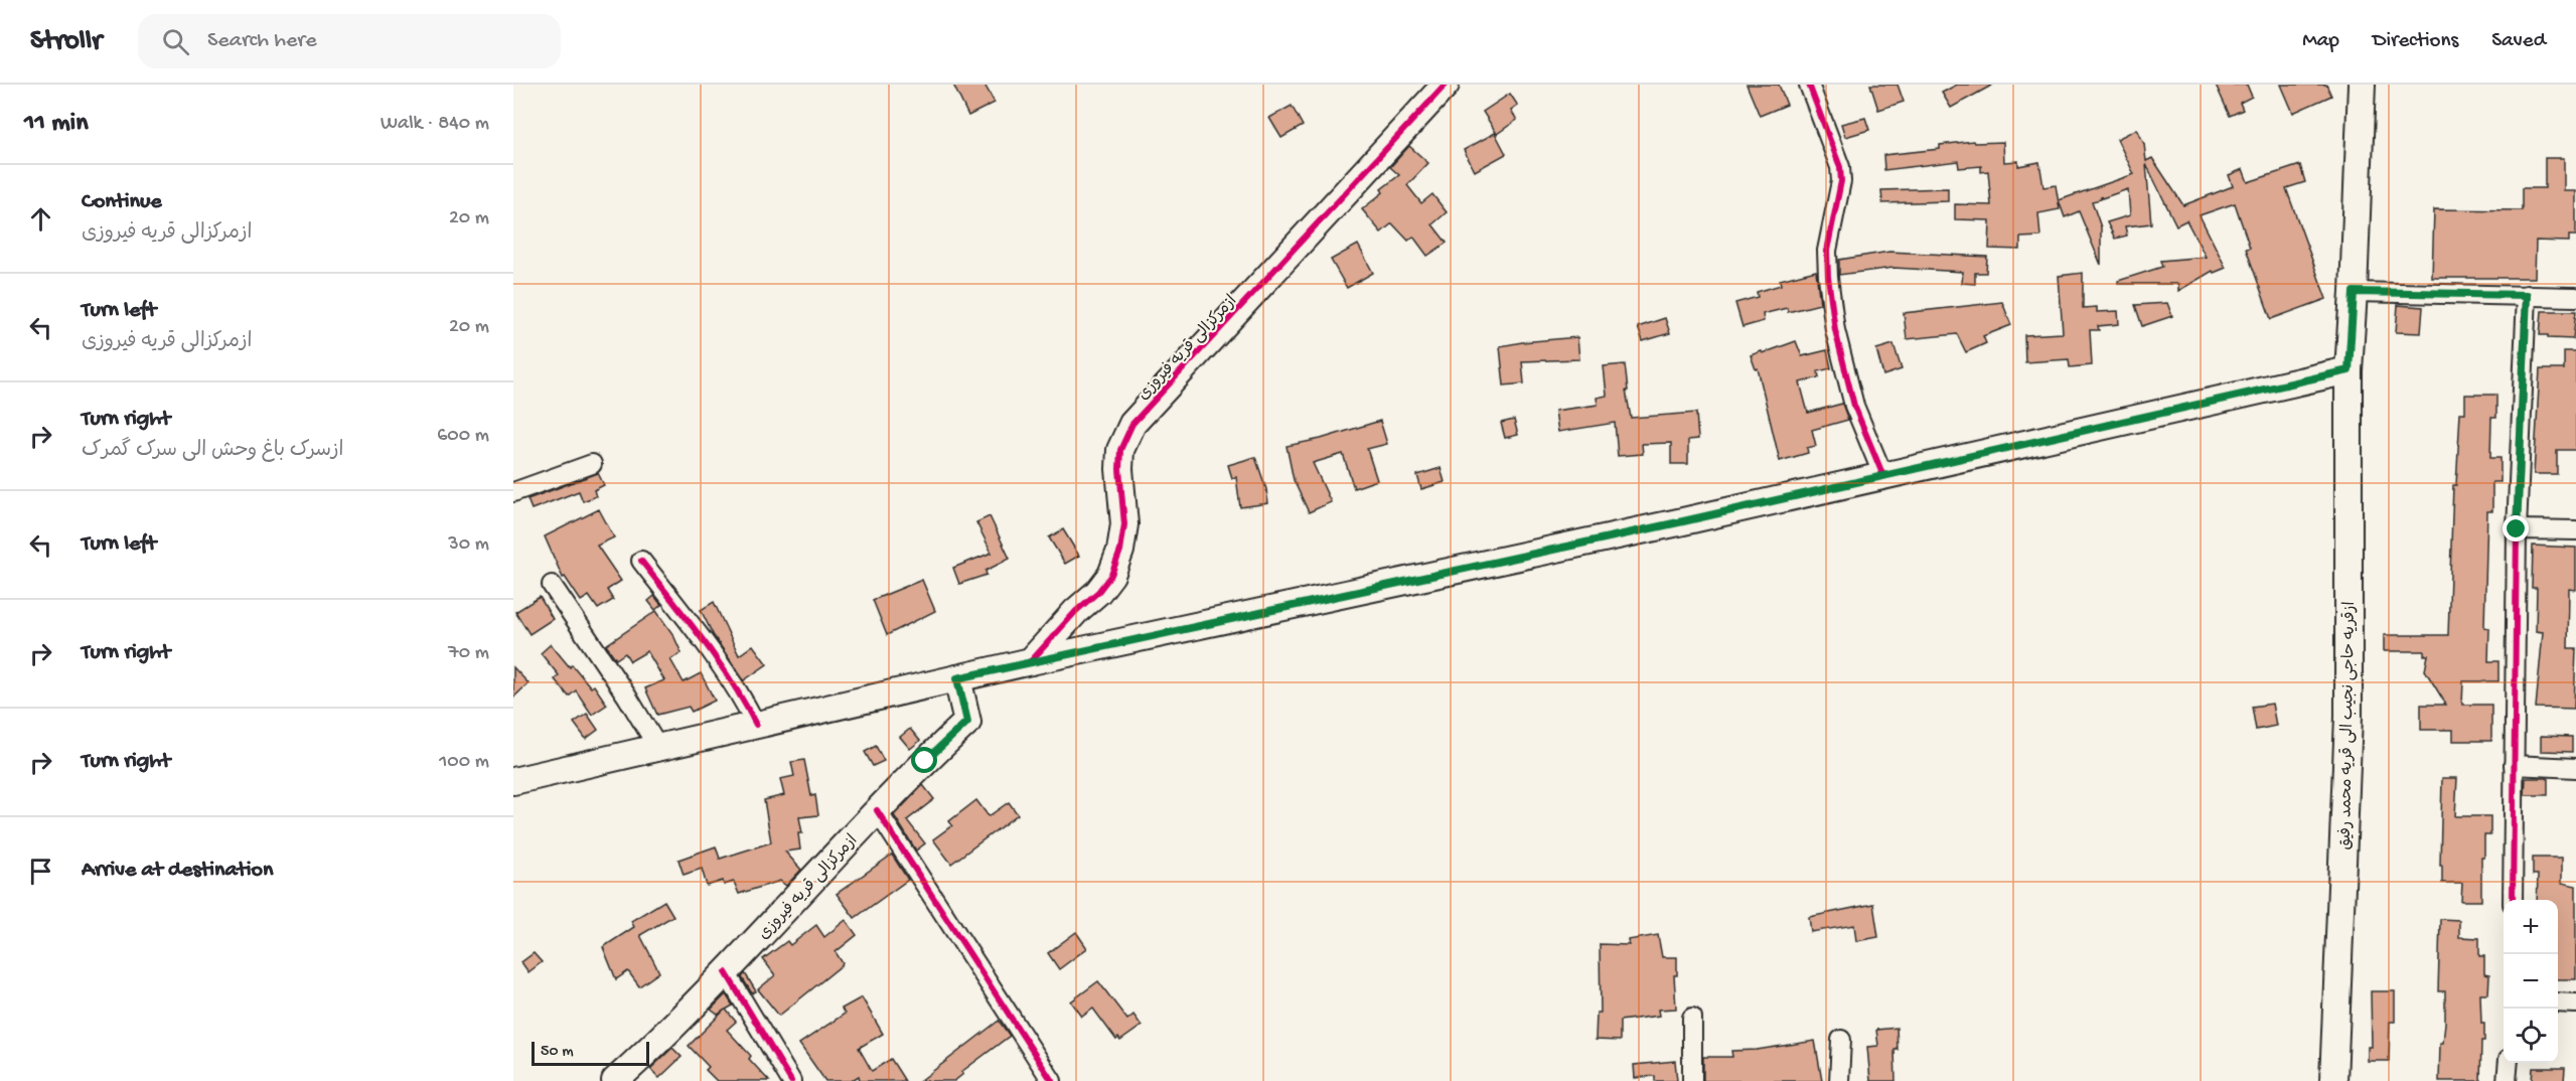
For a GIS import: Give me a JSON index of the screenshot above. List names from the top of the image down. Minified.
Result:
{"streets":{"main road":["ازمرکزالی قریه فیروزی","ازقریه حاجی نجیب الی قریه محمد رفیق"]},"scale_bar":"50 m","page":{"header":"Strollr","search":"Search here","nav":["Map","Directions","Saved"],"heading":["11 min","Walk · 840 m"],"list":[["Continue","ازمرکزالی قریه فیروزی","20 m"],["Turn left","ازمرکزالی قریه فیروزی","20 m"],["Turn right","ازسرک باغ وحش الی سرک گمرک","600 m"],["Turn left","30 m"],["Turn right","70 m"],["Turn right","100 m"],"Arrive at destination"],"map_buttons":["+","−"],"scale":"50 m"}}
